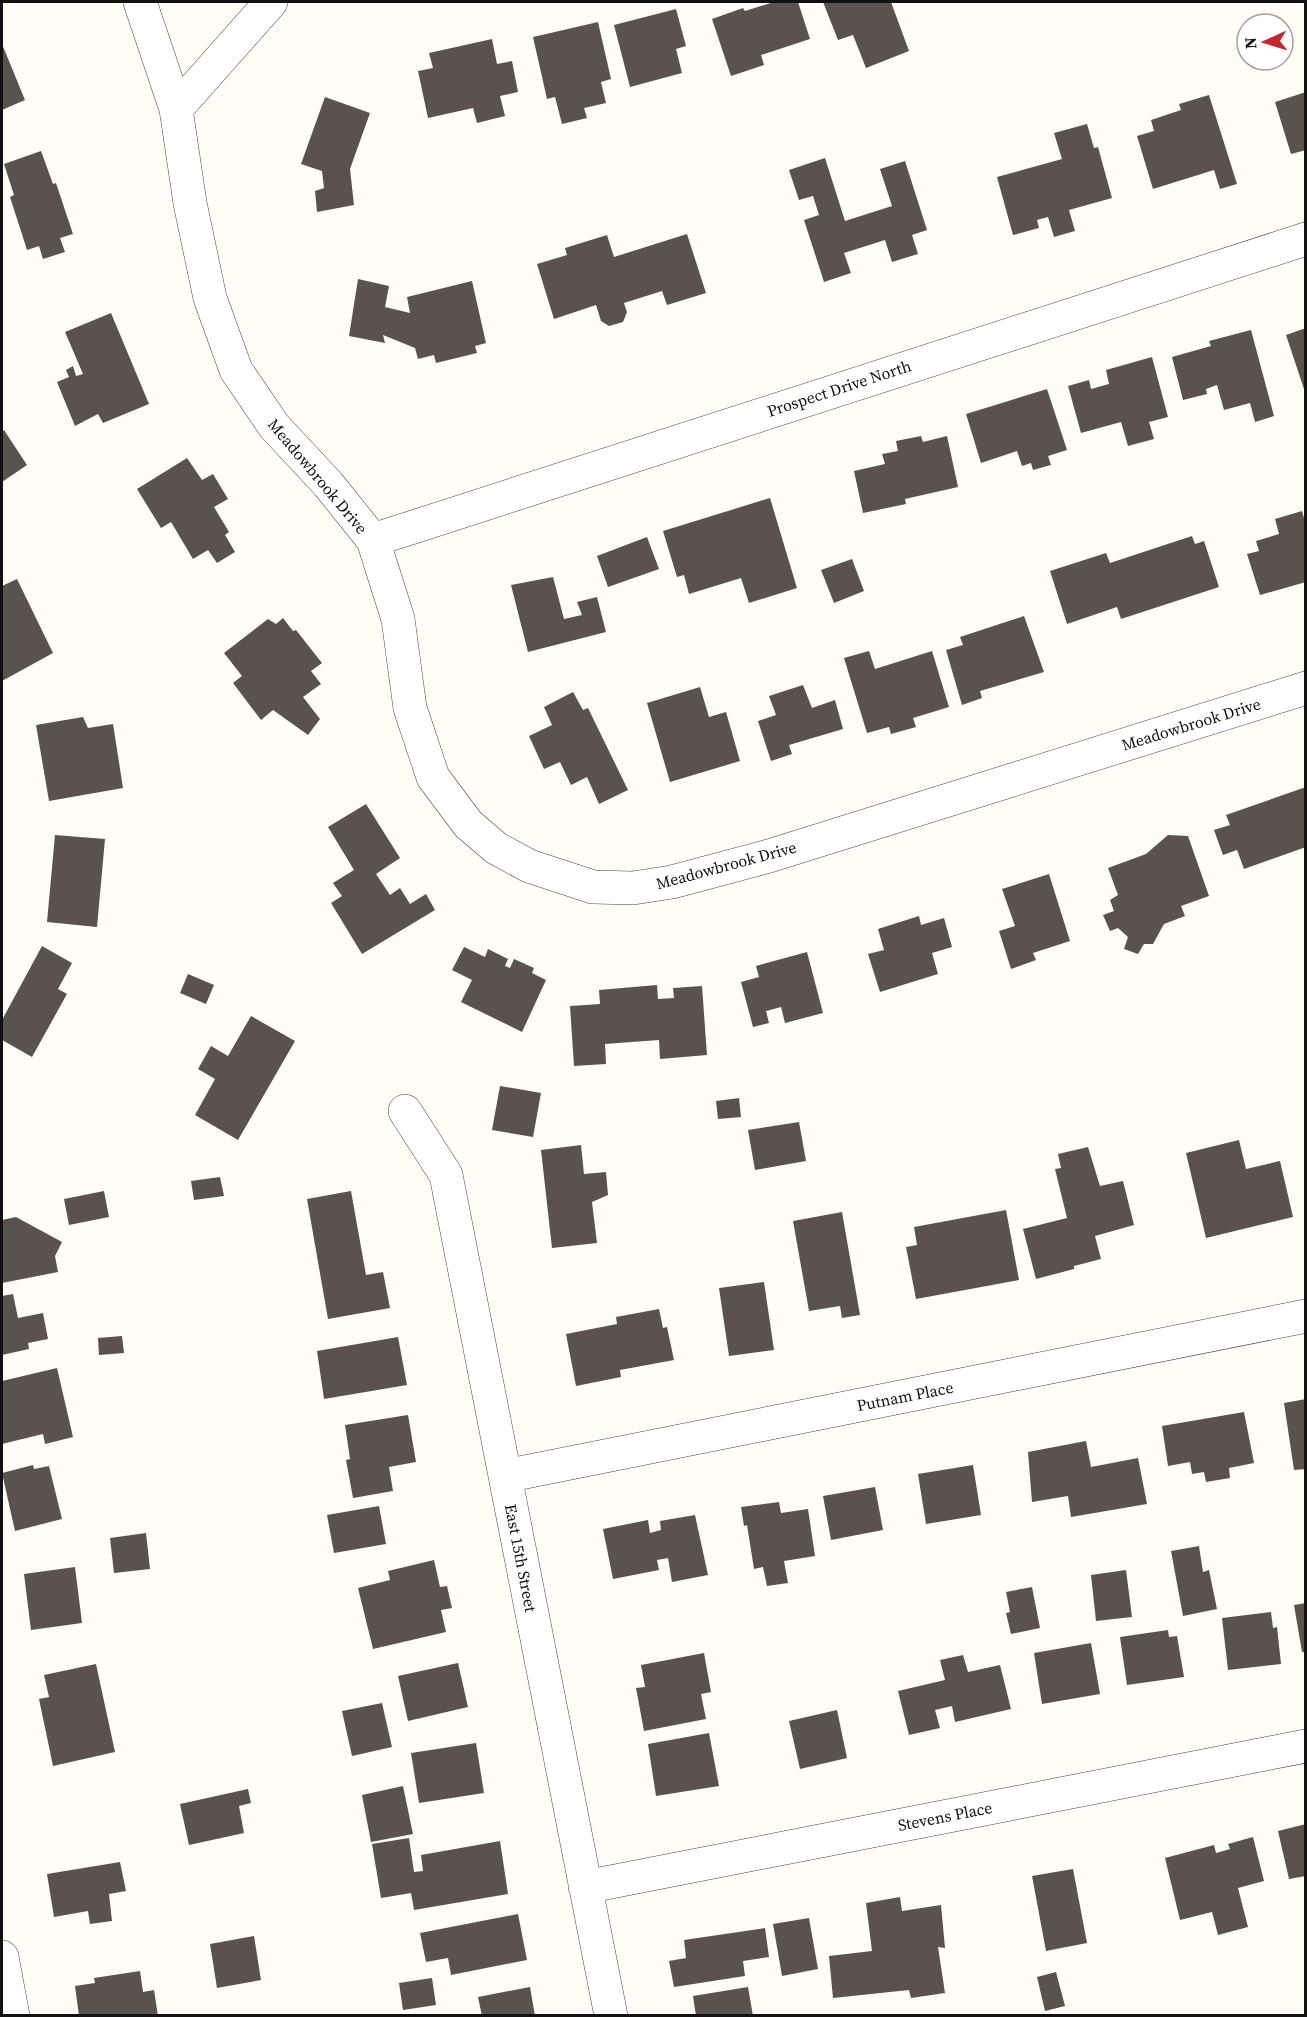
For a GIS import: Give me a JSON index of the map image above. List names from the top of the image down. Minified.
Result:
{"streets":{"street":["Prospect Drive North","Meadowbrook Drive","Putnam Place","East 15th Street","Stevens Place"]},"crossings":[["Prospect Drive North","Meadowbrook Drive"],["Putnam Place","East 15th Street"],["East 15th Street","Stevens Place"]],"north":"left"}
